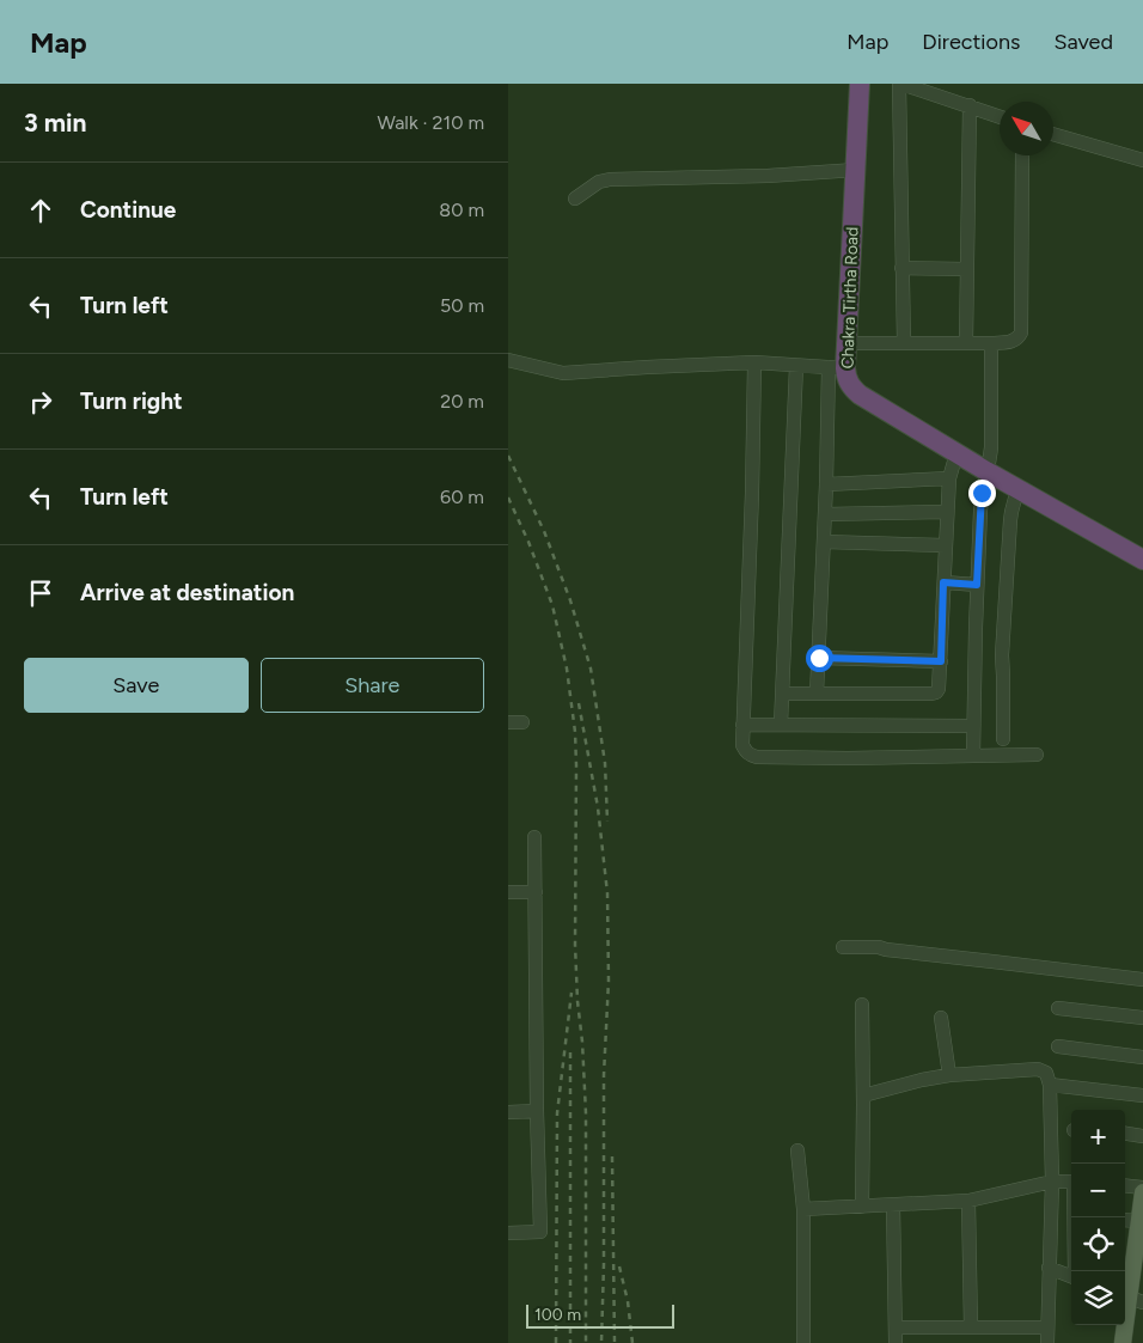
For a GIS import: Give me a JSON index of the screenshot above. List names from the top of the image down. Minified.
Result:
{"streets":{"highway":["Chakra Tirtha Road"]},"scale_bar":"100 m","north":"top left","page":{"header":"Map","nav":["Map","Directions","Saved"],"heading":["3 min","Walk · 210 m"],"list":[["Continue","80 m"],["Turn left","50 m"],["Turn right","20 m"],["Turn left","60 m"],"Arrive at destination"],"buttons":["Save","Share"],"map_buttons":["+","−"],"scale":"100 m"}}
